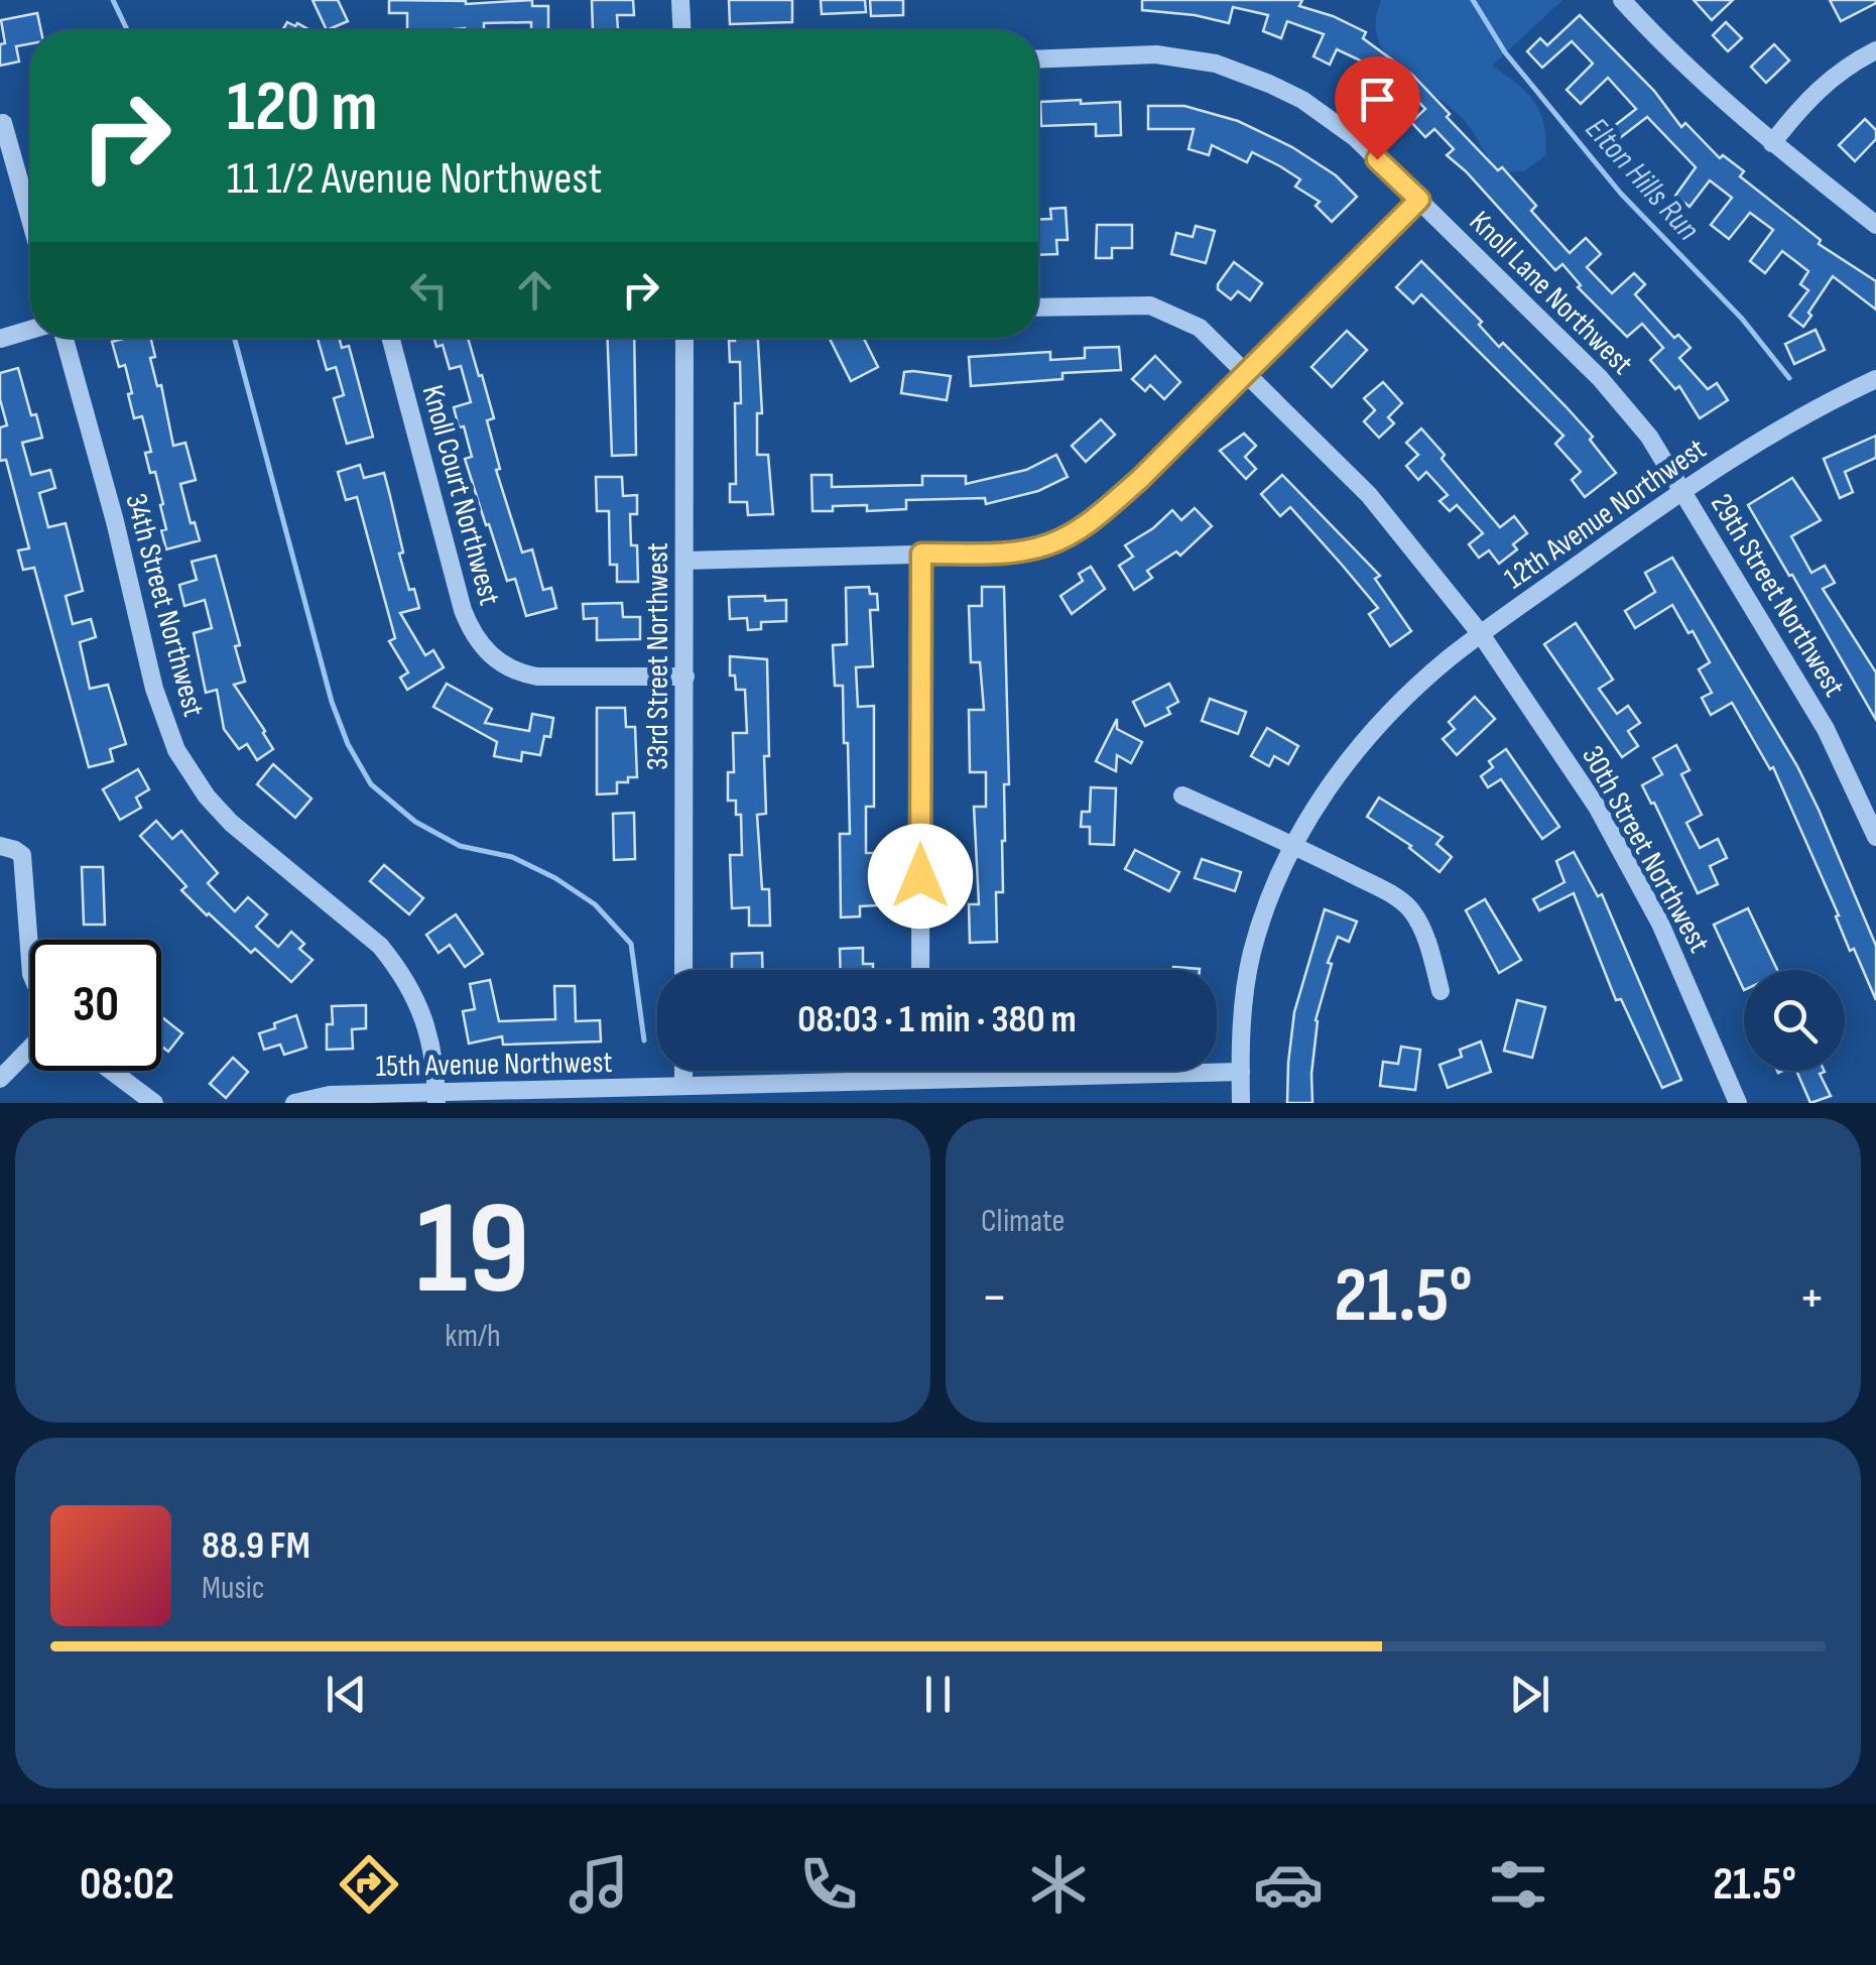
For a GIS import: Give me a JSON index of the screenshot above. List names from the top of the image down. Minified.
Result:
{"streets":{"street":["Knoll Lane Northwest","Knoll Court Northwest","12th Avenue Northwest","29th Street Northwest","34th Street Northwest","33rd Street Northwest","30th Street Northwest","15th Avenue Northwest"]},"crossings":[["Knoll Lane Northwest","12th Avenue Northwest"],["Knoll Lane Northwest","29th Street Northwest"],["Knoll Court Northwest","33rd Street Northwest"],["12th Avenue Northwest","29th Street Northwest"],["12th Avenue Northwest","30th Street Northwest"],["12th Avenue Northwest","15th Avenue Northwest"],["34th Street Northwest","15th Avenue Northwest"]],"water":["Elton Hills Run"],"page":{"turn":["120 m","11 1/2 Avenue Northwest"],"limit":"30","trip":"08:03 · 1 min · 380 m","tile":[["19","km/h"],"Climate"],"heat":["−","21.5°","+"],"song":["88.9 FM","Music"],"tabs":["08:02","21.5°"]}}
